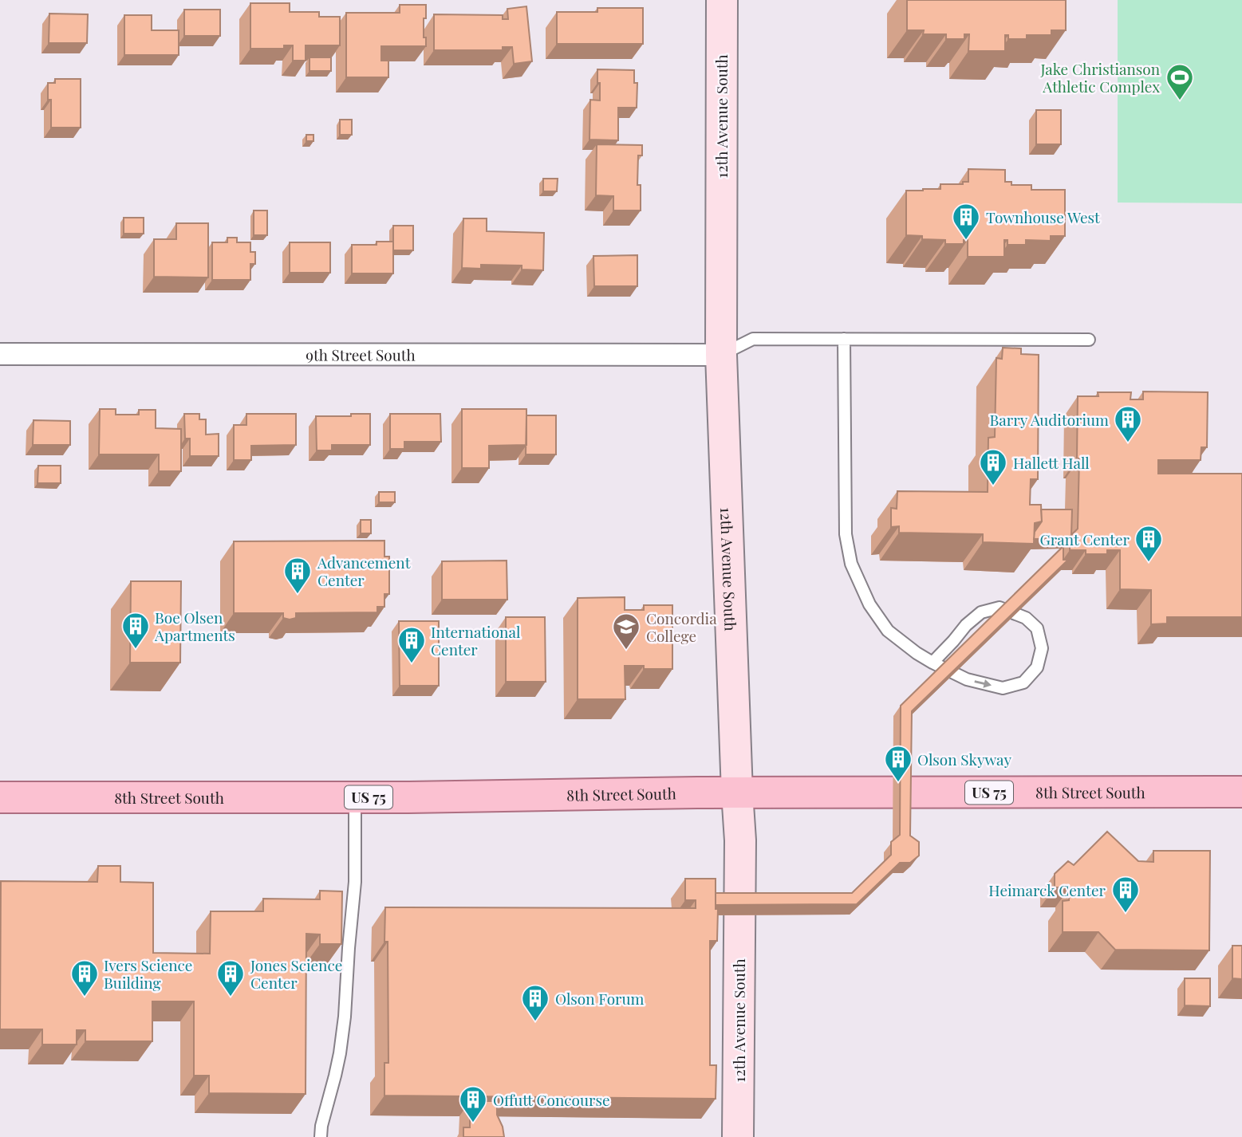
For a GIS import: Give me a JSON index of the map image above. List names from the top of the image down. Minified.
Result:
{"streets":{"main road":["US 75","8th Street South"],"street":["12th Avenue South","9th Street South"]},"crossings":[["12th Avenue South","9th Street South"],["12th Avenue South","8th Street South"]],"places":{"sports":["Jake Christianson Athletic Complex"],"building":["Townhouse West","Barry Auditorium","Hallett Hall","Grant Center","Advancement Center","Boe Olsen Apartments","International Center","Olson Skyway","Heimarck Center","Ivers Science Building","Jones Science Center","Olson Forum","Offutt Concourse"],"school or university":["Concordia College"]}}
